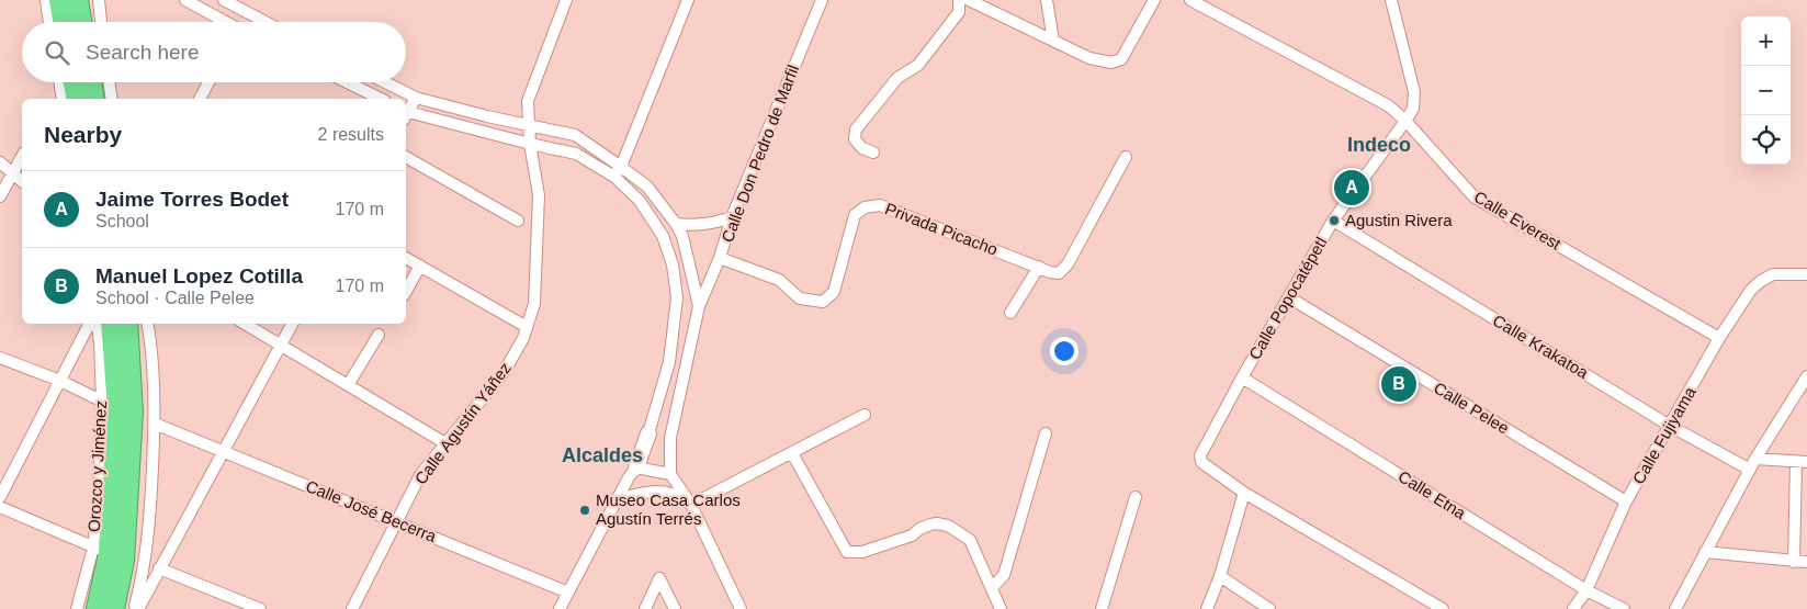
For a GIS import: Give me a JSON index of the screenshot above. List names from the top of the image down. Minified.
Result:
{"streets":{"highway":["Orozco y Jiménez"],"street":["Calle Don Pedro de Marfil","Calle Everest","Privada Picacho","Calle Popocatépetl","Calle Krakatoa","Calle Pelee","Calle Agustín Yáñez","Calle Fujiyama","Calle Etna","Calle José Becerra"]},"crossings":[["Calle Don Pedro de Marfil","Privada Picacho"],["Calle Everest","Calle Popocatépetl"],["Calle Everest","Calle Fujiyama"],["Calle Popocatépetl","Calle Krakatoa"],["Calle Popocatépetl","Calle Pelee"],["Calle Popocatépetl","Calle Etna"],["Calle Krakatoa","Calle Fujiyama"],["Calle Pelee","Calle Fujiyama"],["Calle Agustín Yáñez","Calle José Becerra"],["Calle Fujiyama","Calle Etna"]],"districts":["Indeco","Alcaldes"],"places":["Agustin Rivera","Museo Casa Carlos Agustín Terrés"],"page":{"map_buttons":["+","−"],"search":"Search here","heading":["Nearby","2 results"],"pins":["A","B"],"list":[{"mark":"A","name":"Jaime Torres Bodet","note":"School","value":"170 m"},{"mark":"B","name":"Manuel Lopez Cotilla","note":"School · Calle Pelee","value":"170 m"}]}}
